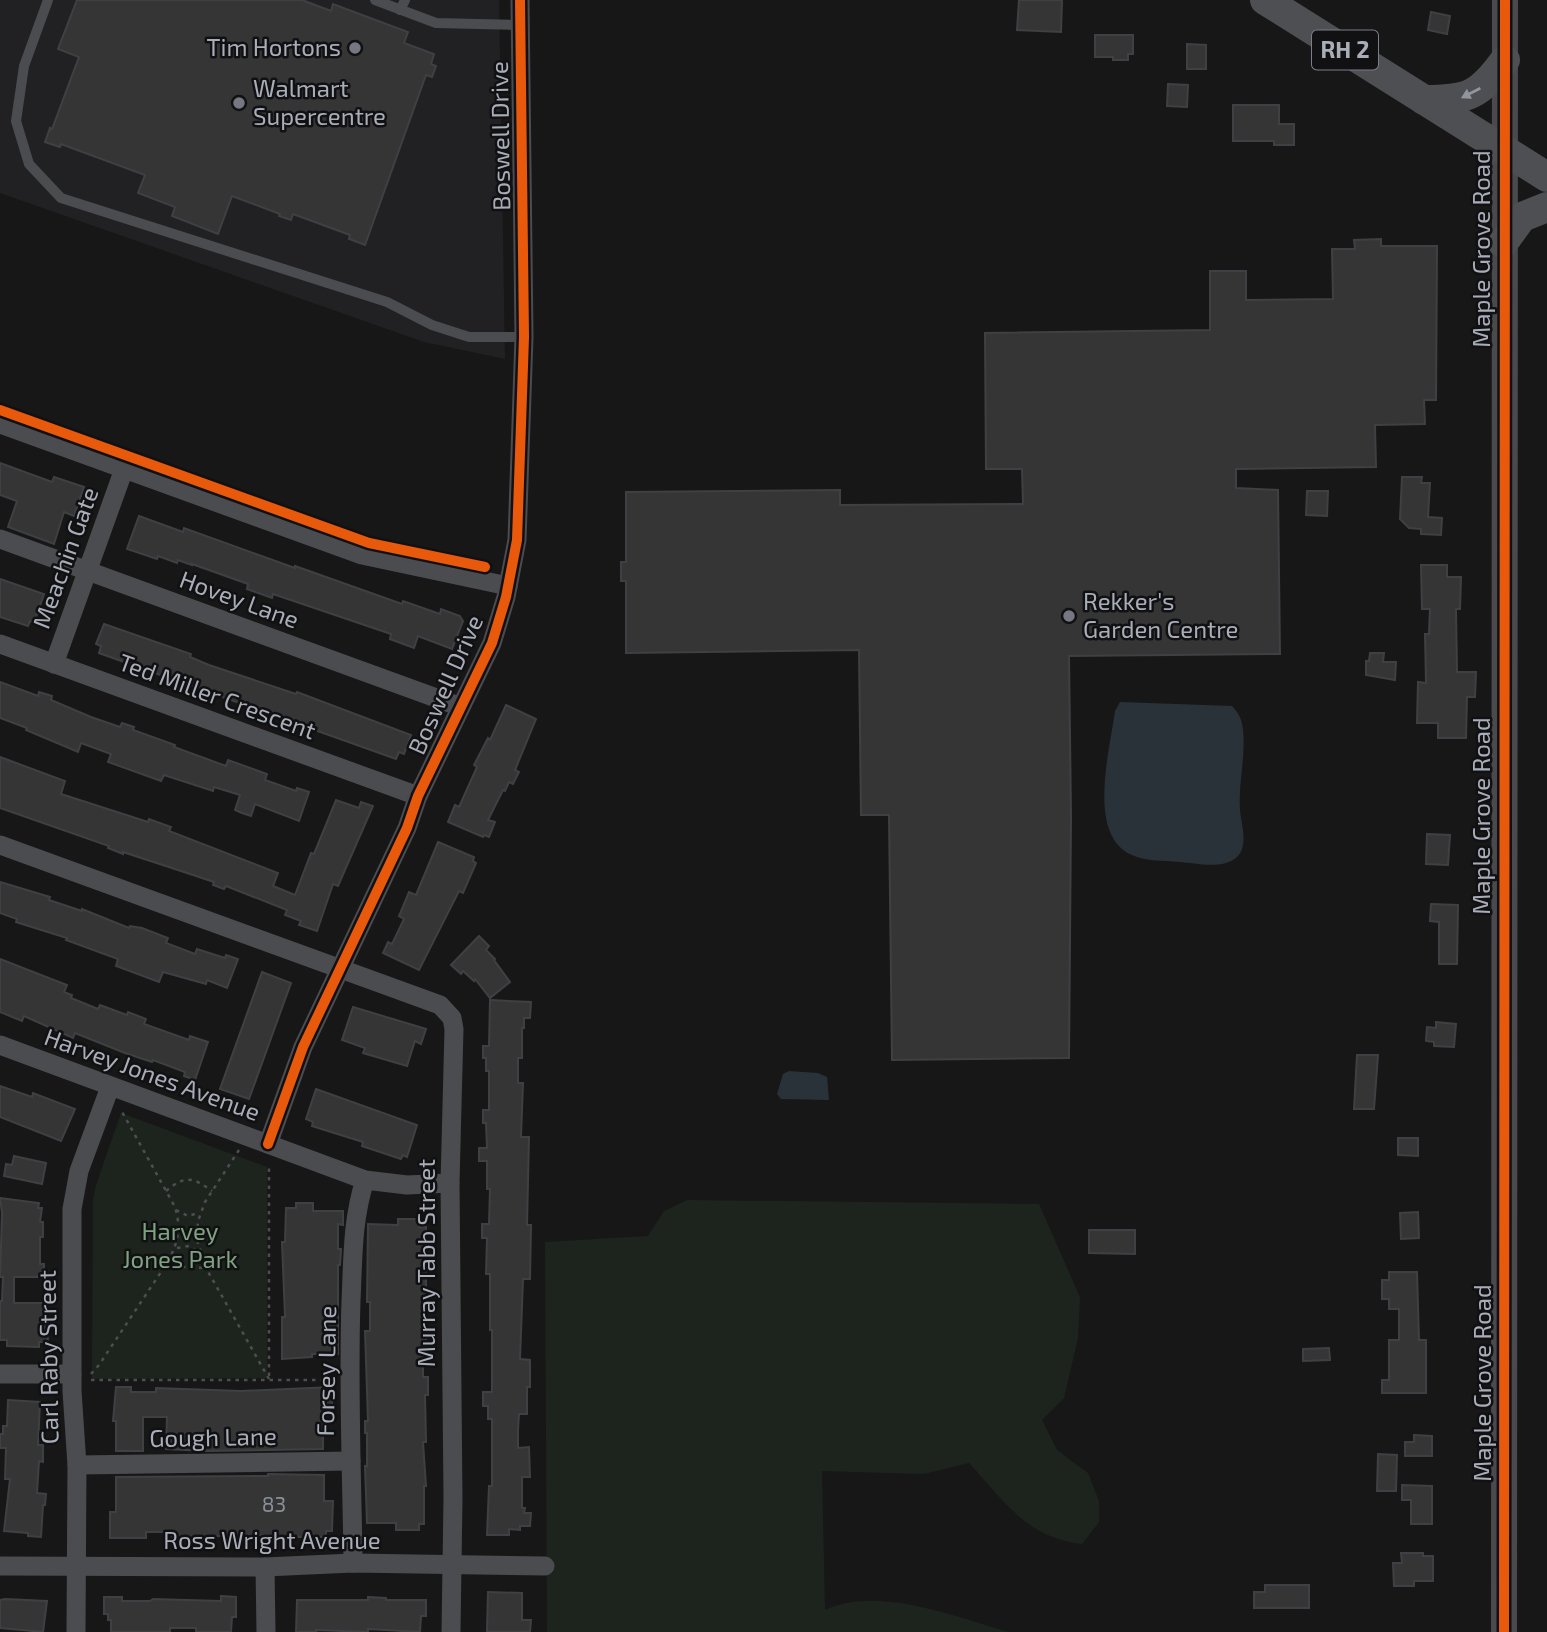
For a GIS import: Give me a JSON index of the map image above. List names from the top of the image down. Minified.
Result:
{"streets":{"main road":["RH 2"],"street":["Boswell Drive","Maple Grove Road","Meachin Gate","Hovey Lane","Ted Miller Crescent","Harvey Jones Avenue","Murray Tabb Street","Carl Raby Street","Forsey Lane","Gough Lane","Ross Wright Avenue"]},"crossings":[["RH 2","Maple Grove Road"],["Boswell Drive","Hovey Lane"],["Boswell Drive","Ted Miller Crescent"],["Boswell Drive","Harvey Jones Avenue"],["Boswell Drive","Murray Tabb Street"],["Meachin Gate","Hovey Lane"],["Meachin Gate","Ted Miller Crescent"],["Harvey Jones Avenue","Murray Tabb Street"],["Harvey Jones Avenue","Carl Raby Street"],["Harvey Jones Avenue","Forsey Lane"],["Murray Tabb Street","Ross Wright Avenue"],["Carl Raby Street","Gough Lane"],["Carl Raby Street","Ross Wright Avenue"],["Forsey Lane","Gough Lane"],["Forsey Lane","Ross Wright Avenue"]],"parks":["Harvey Jones Park"],"places":["Tim Hortons","Walmart Supercentre","Rekker's Garden Centre"],"house_numbers":["83"]}
